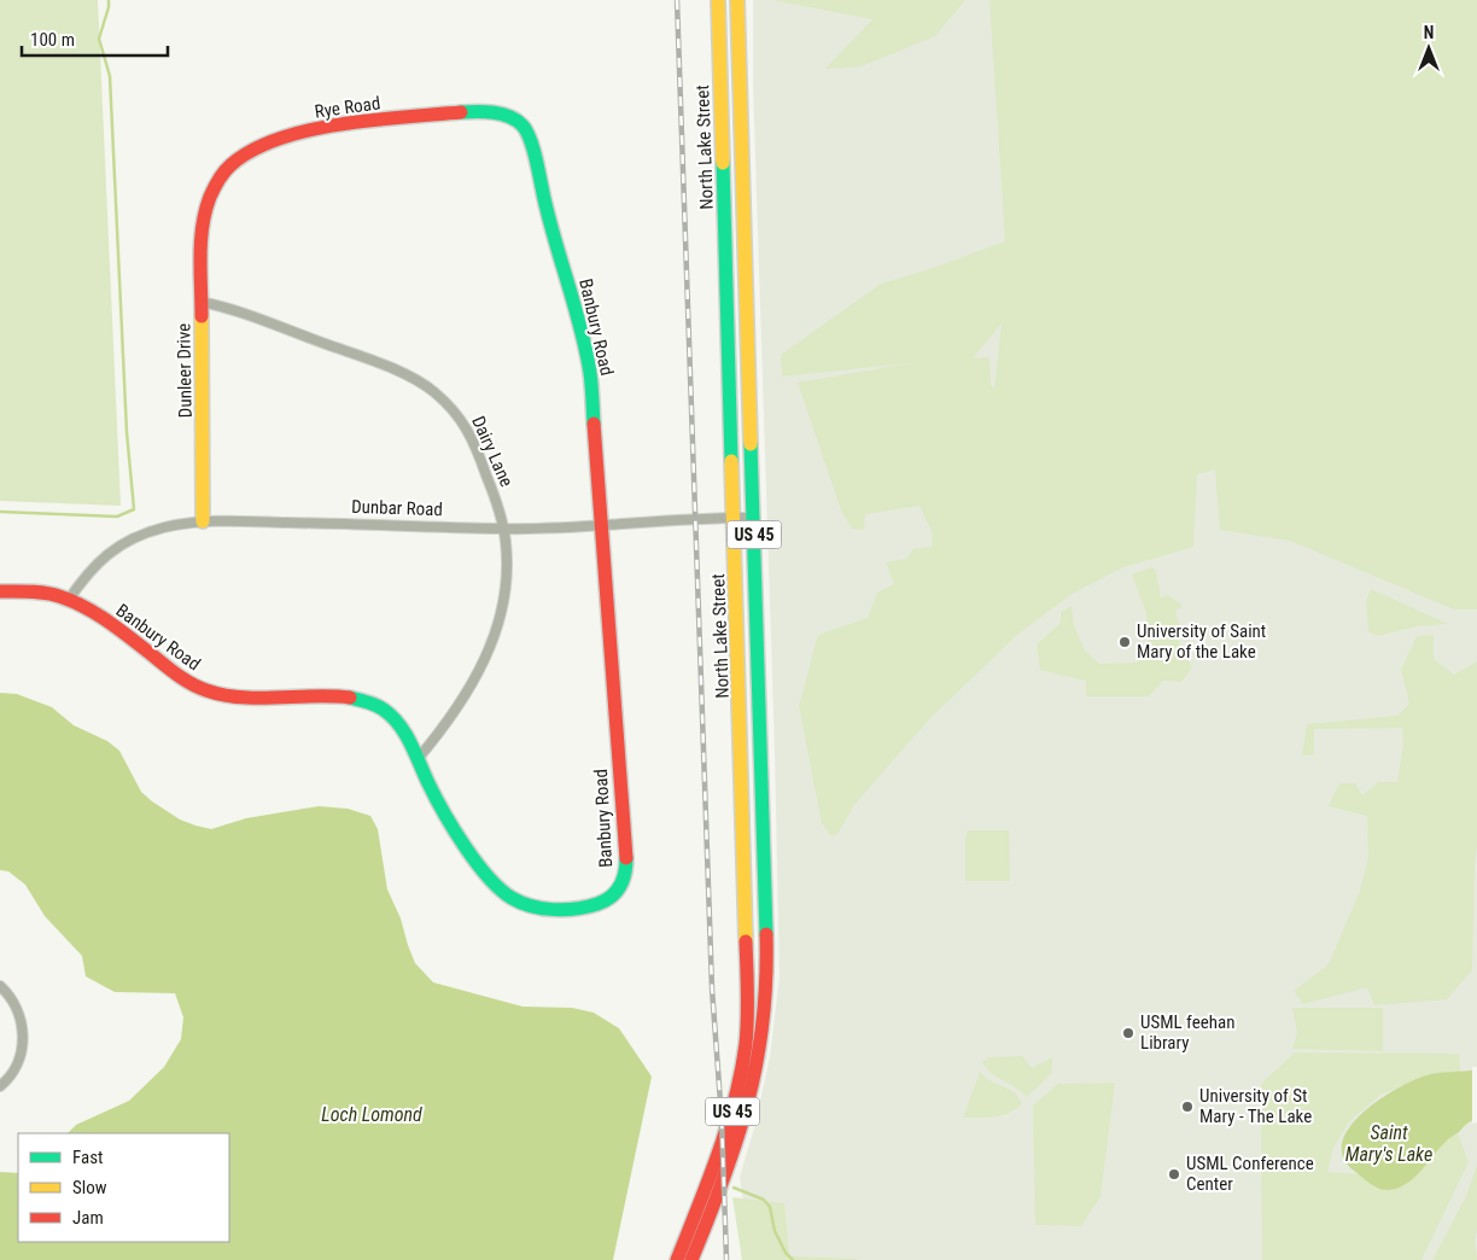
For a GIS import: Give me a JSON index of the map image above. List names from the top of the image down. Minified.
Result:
{"streets":{"main road":["Rye Road","North Lake Street","Banbury Road","Dunleer Drive","US 45"],"street":["Dairy Lane","Dunbar Road"]},"crossings":[["Rye Road","Banbury Road"],["Rye Road","Dunleer Drive"],["North Lake Street","Dunbar Road"],["Banbury Road","Dairy Lane"],["Banbury Road","Dunbar Road"],["Dunleer Drive","Dairy Lane"],["Dunleer Drive","Dunbar Road"],["Dairy Lane","Dunbar Road"]],"water":["Loch Lomond","Saint Mary's Lake"],"places":["University of Saint Mary of the Lake","USML feehan Library","University of St Mary - The Lake","USML Conference Center"],"legend":["Fast","Slow","Jam"],"scale_bar":"100 m","north":"top"}
